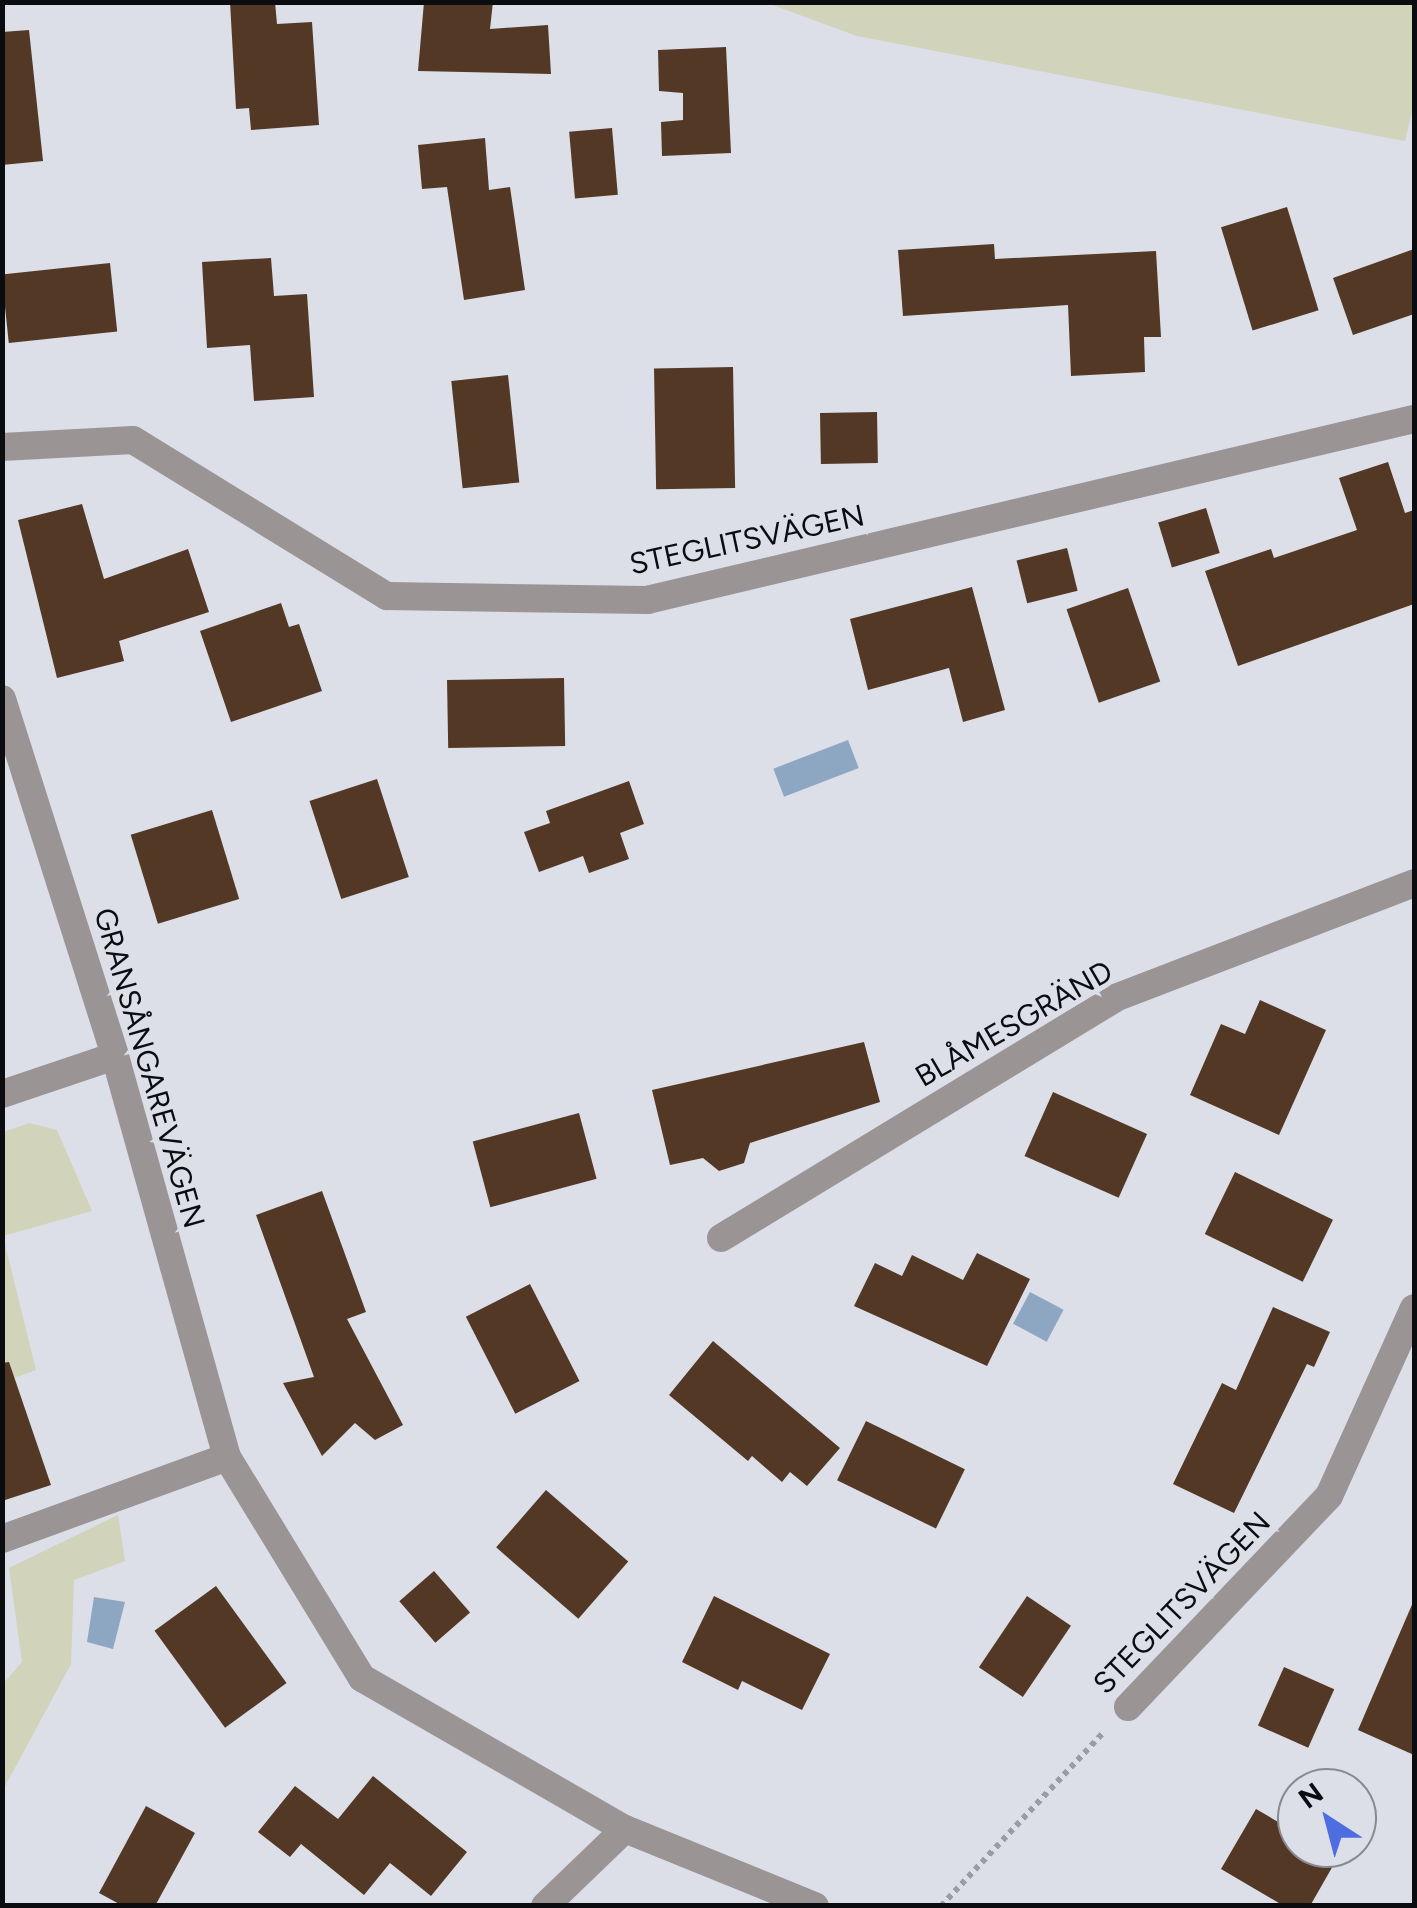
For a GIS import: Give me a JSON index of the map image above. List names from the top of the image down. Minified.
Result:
{"streets":{"street":["STEGLITSVÄGEN","BLÅMESGRÄND","GRANSÅNGAREVÄGEN"]},"north":"top left"}
